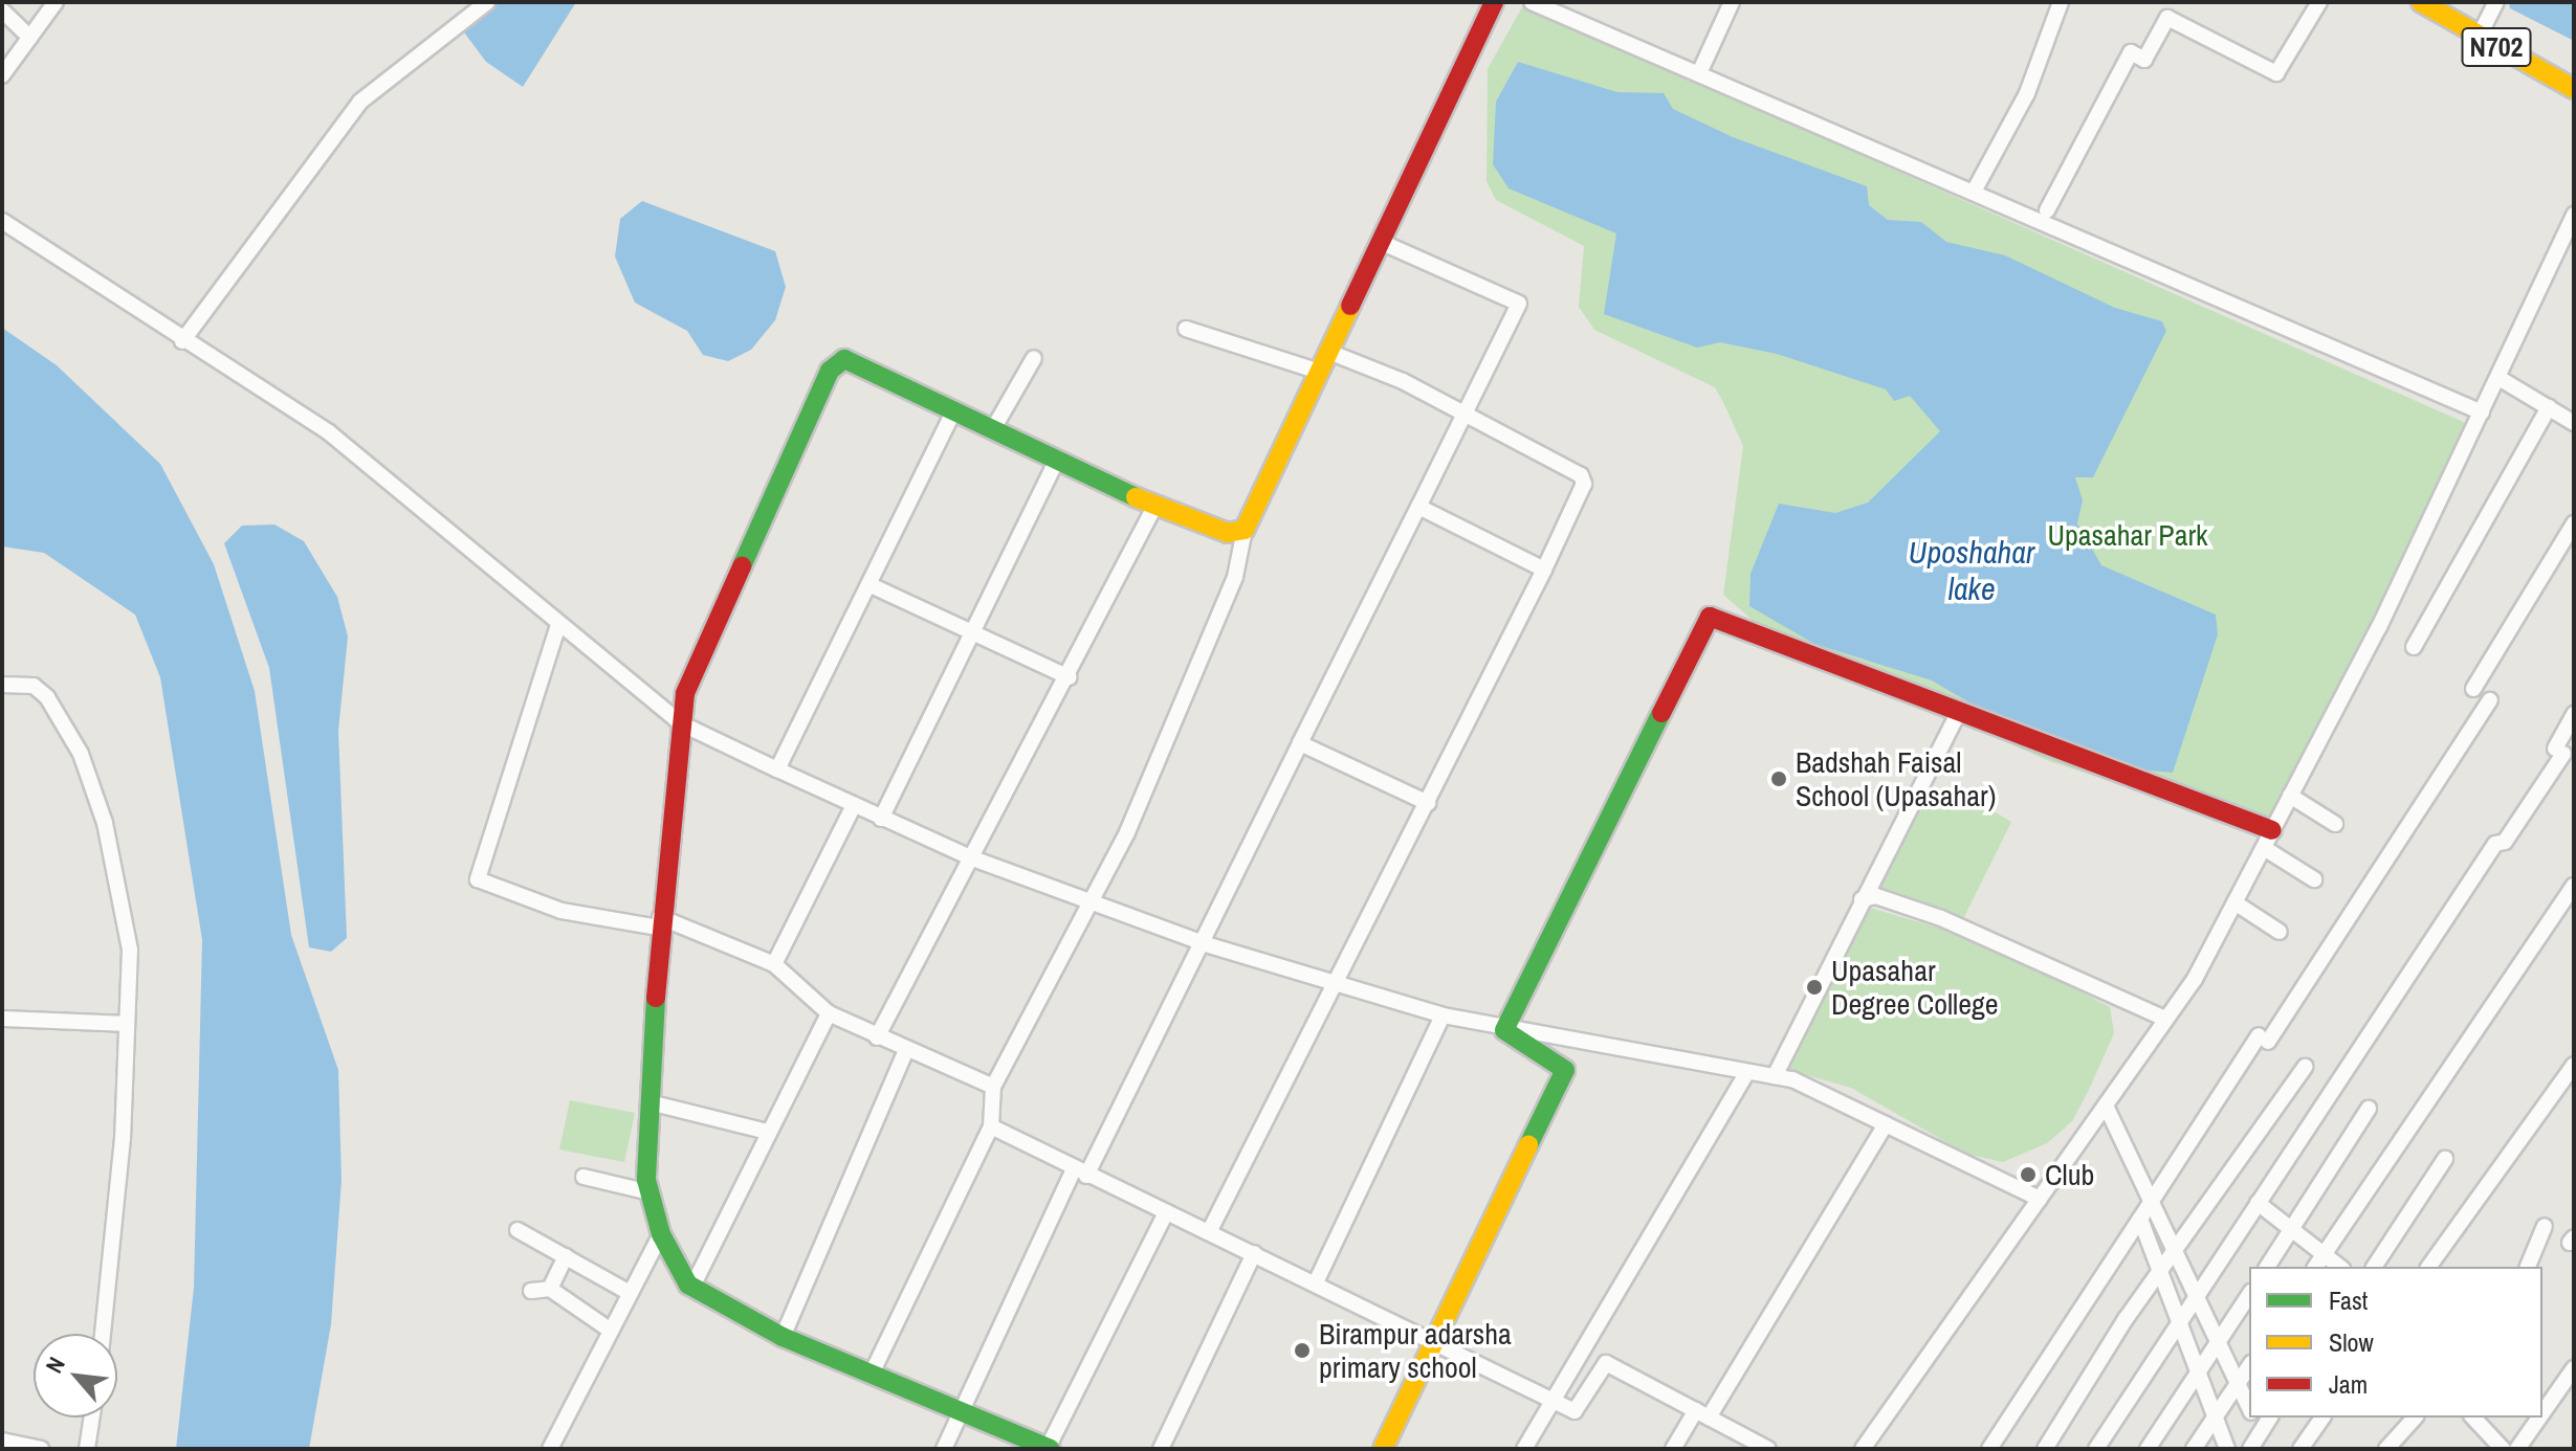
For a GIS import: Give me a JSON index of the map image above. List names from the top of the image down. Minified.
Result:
{"streets":{"main road":["N702"]},"water":["Uposhahar lake"],"parks":["Upasahar Park"],"places":["Badshah Faisal School (Upasahar)","Upasahar Degree College","Club","Birampur adarsha primary school"],"legend":["Fast","Slow","Jam"],"north":"top left"}
